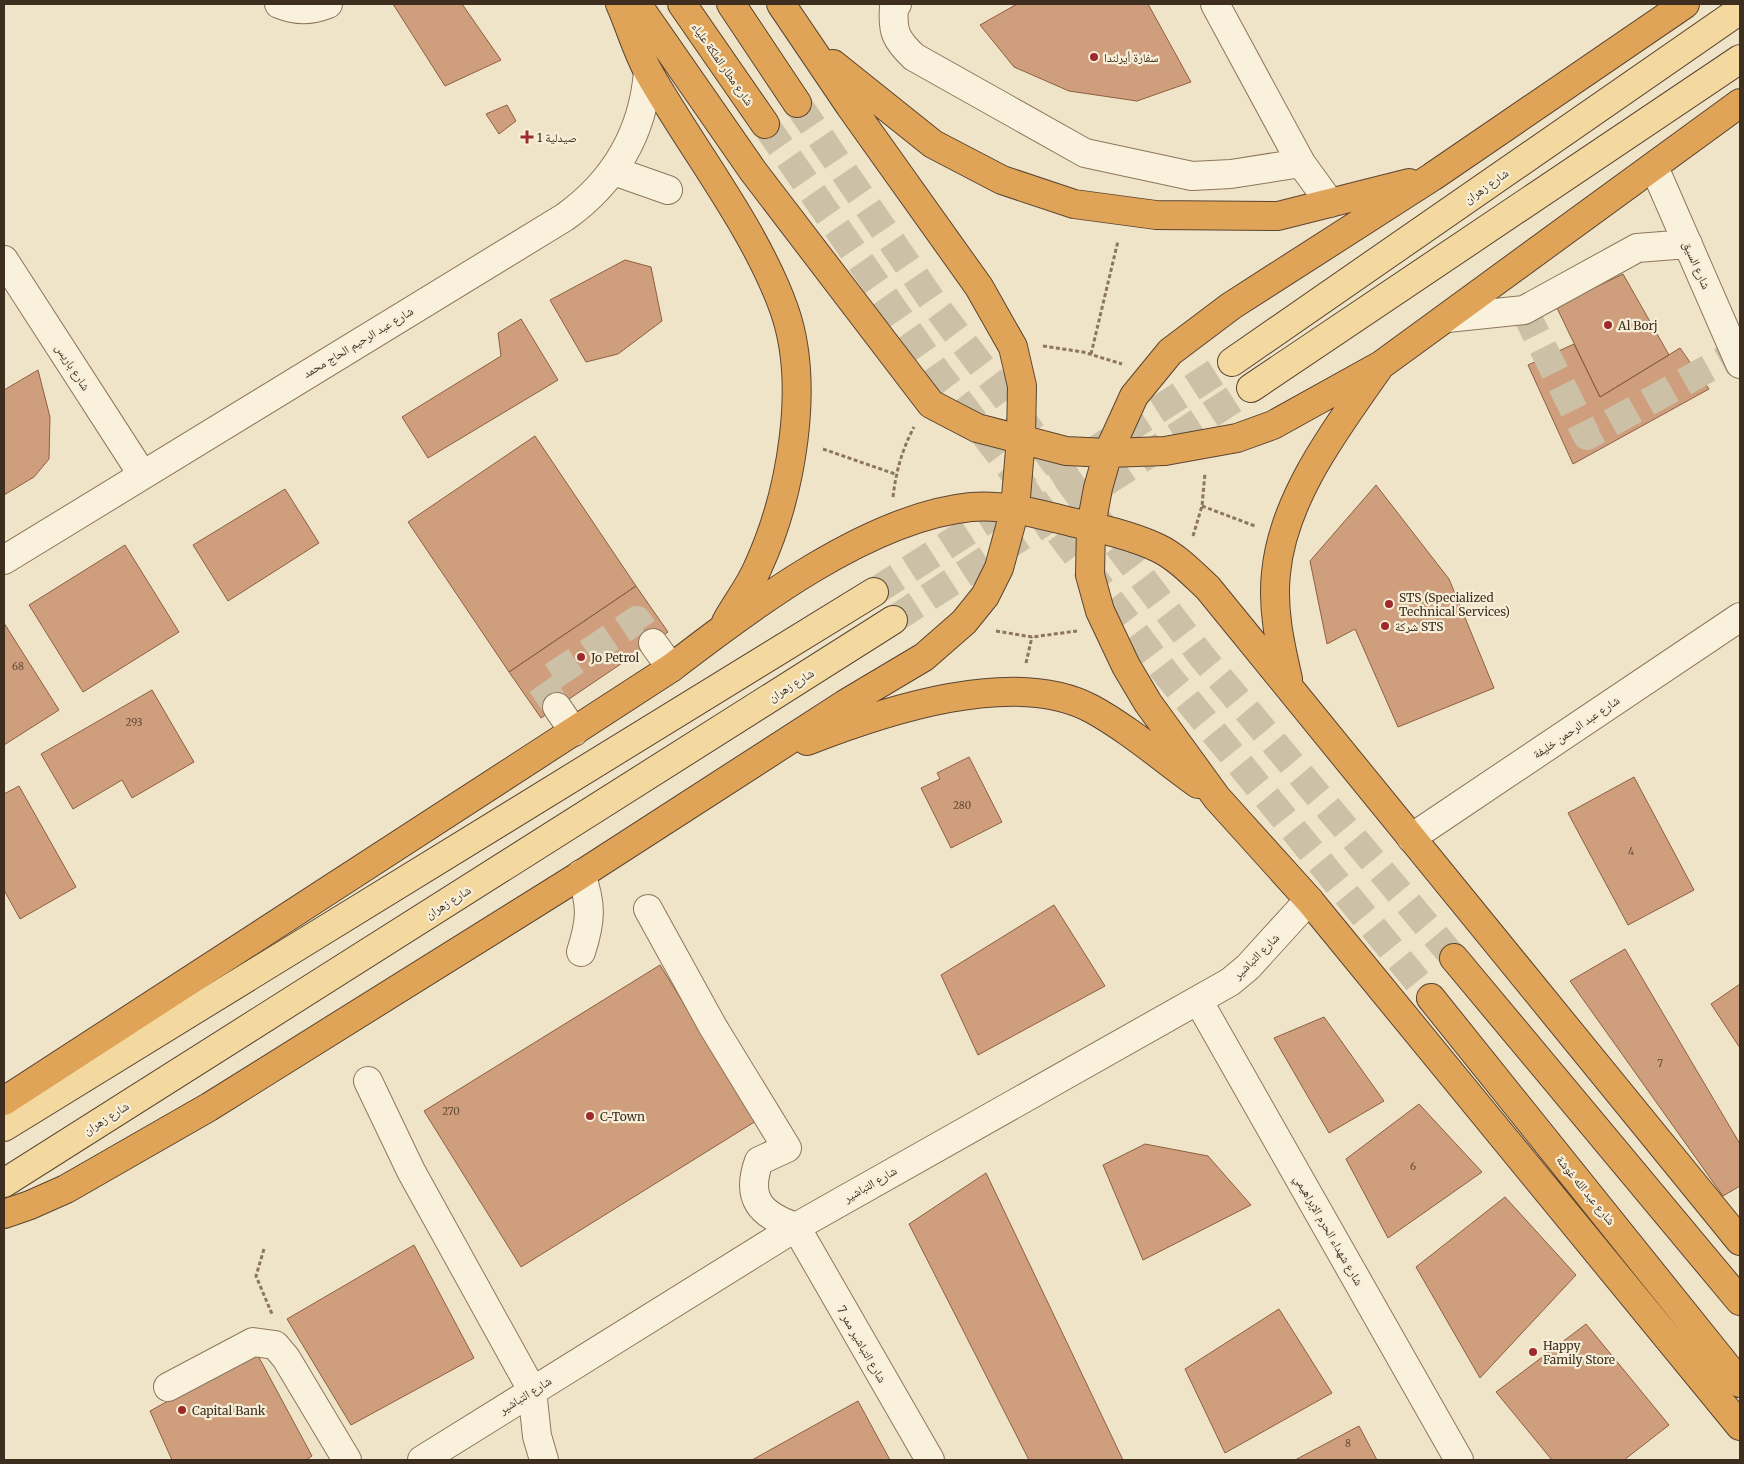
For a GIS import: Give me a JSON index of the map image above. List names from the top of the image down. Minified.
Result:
{"streets":{"highway":["شارع مطار الملكة علياء","شارع عبد الله غوشة"],"main road":["شارع زهران"],"street":["شارع السيق","شارع عبد الرحيم الحاج محمد","شارع باريس","شارع عبد الرحمن خليفة","شارع التباشير","شارع شهداء الحرم الإبراهيمي","شارع التباشير ممر 7"]},"crossings":[["شارع عبد الرحيم الحاج محمد","شارع باريس"],["شارع التباشير","شارع شهداء الحرم الإبراهيمي"],["شارع التباشير","شارع التباشير ممر 7"]],"places":{"other":["سفارة أيرلندا","Al Borj","STS (Specialized Technical Services)","شركة STS","Jo Petrol","C-Town","Happy Family Store","Capital Bank"],"health":["صيدلية 1"]},"house_numbers":["68","293","280","4","7","270","6","8"]}
